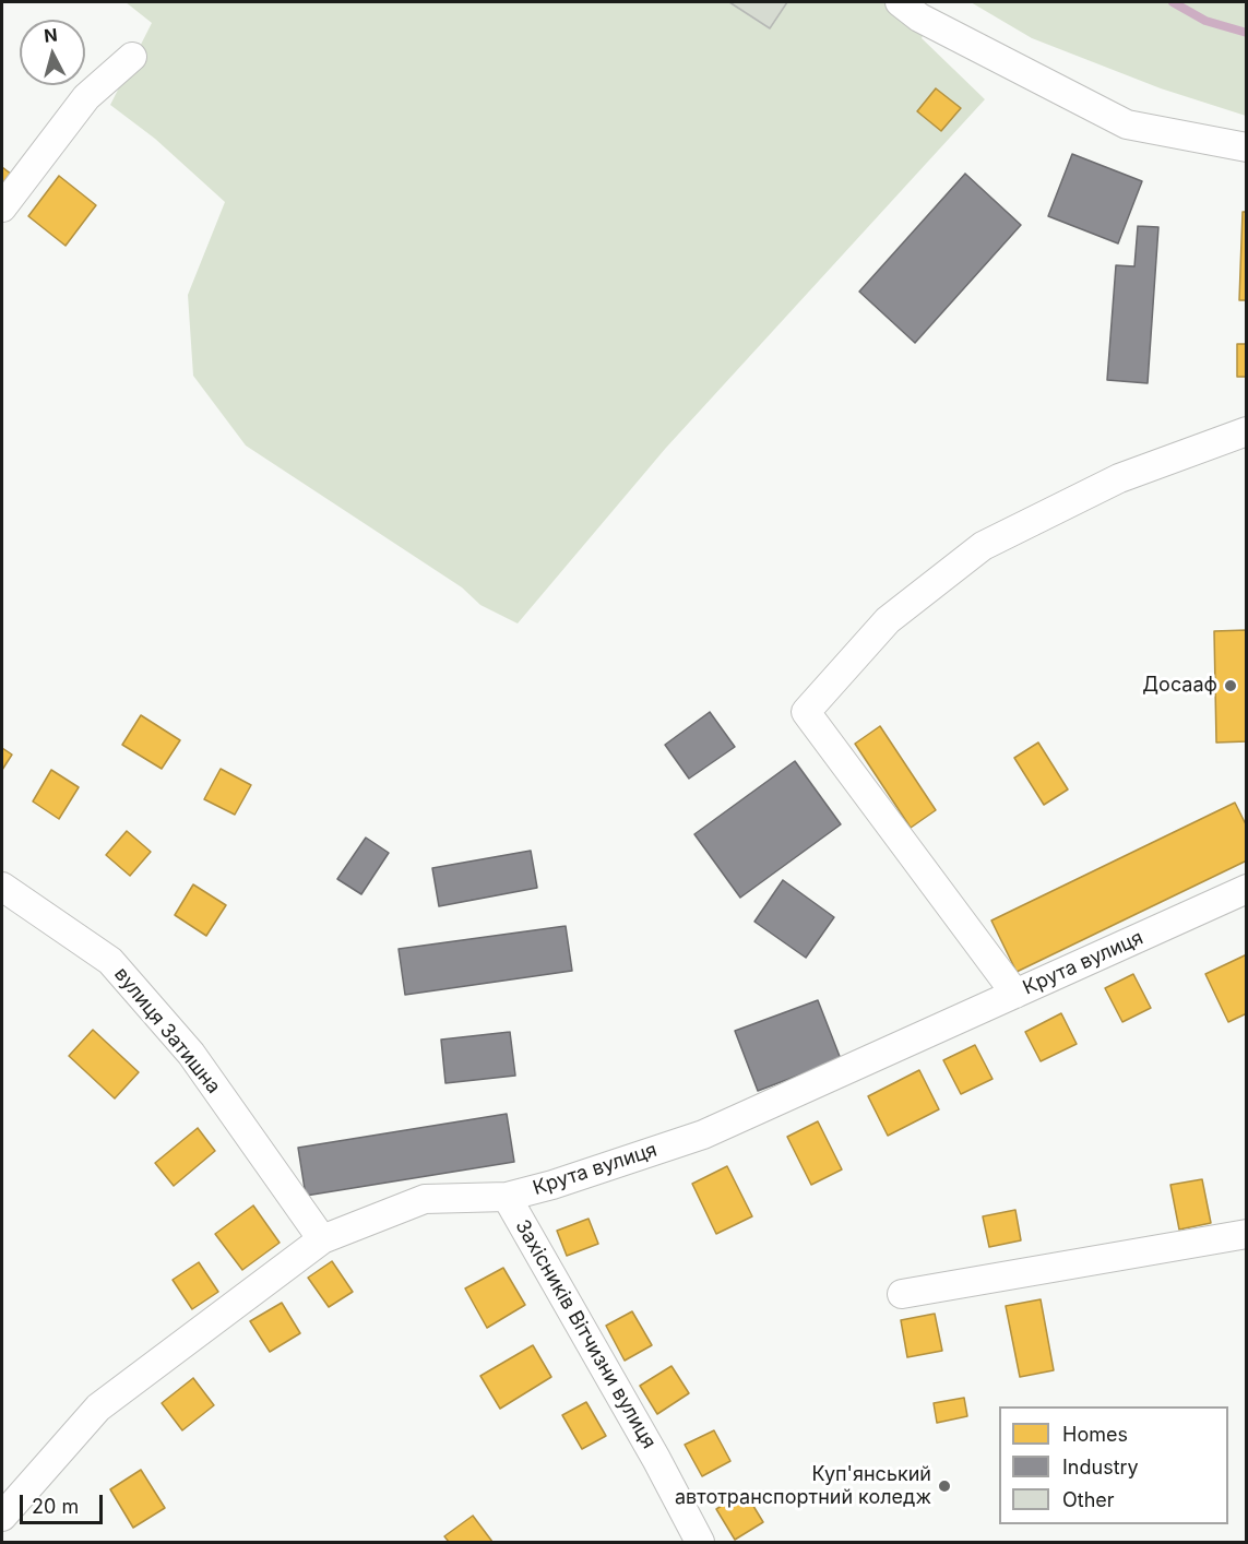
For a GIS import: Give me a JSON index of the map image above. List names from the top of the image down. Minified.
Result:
{"streets":{"street":["Крута вулиця","вулиця Затишна","Захісників Вітчизни вулиця"]},"crossings":[["Крута вулиця","вулиця Затишна"],["Крута вулиця","Захісників Вітчизни вулиця"]],"places":["Досааф","Куп'янський автотранспортний коледж"],"legend":["Homes","Industry","Other"],"scale_bar":"20 m","north":"top"}
